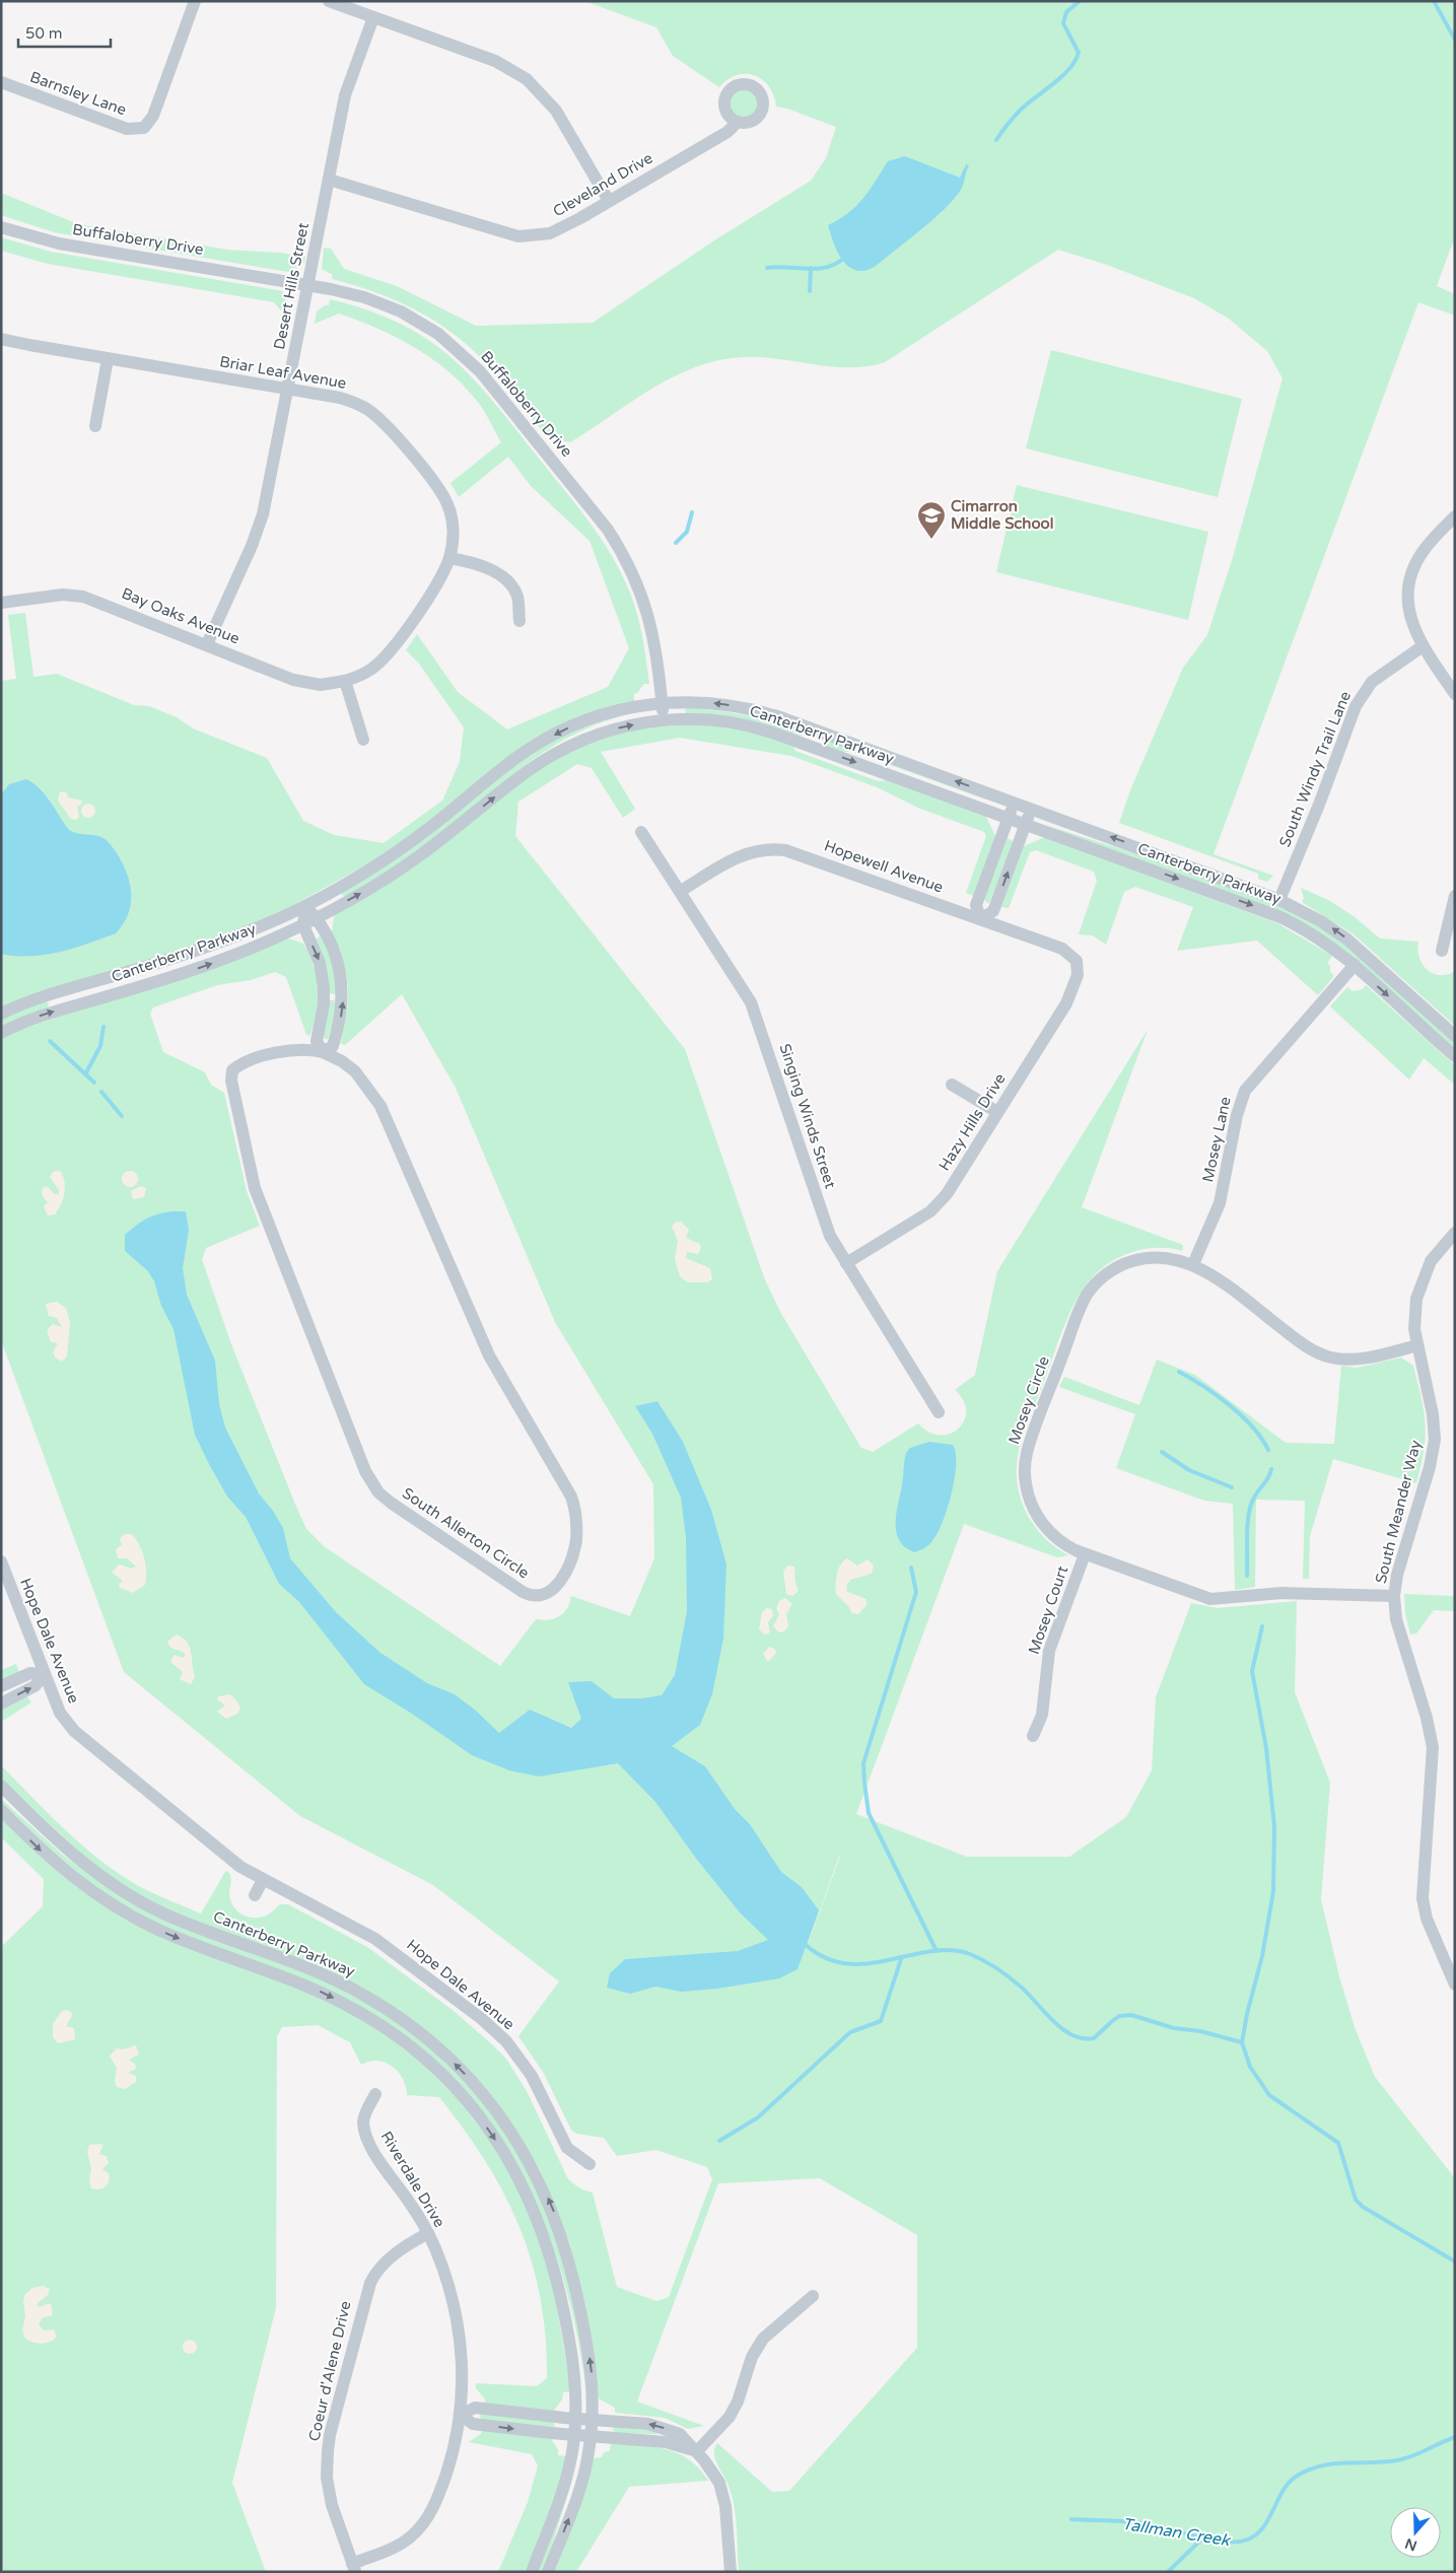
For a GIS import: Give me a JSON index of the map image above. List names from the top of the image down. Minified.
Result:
{"streets":{"street":["Barnsley Lane","Cleveland Drive","Buffaloberry Drive","Desert Hills Street","Briar Leaf Avenue","Bay Oaks Avenue","Canterberry Parkway","South Windy Trail Lane","Hopewell Avenue","Singing Winds Street","Hazy Hills Drive","Mosey Lane","Mosey Circle","South Meander Way","South Allerton Circle","Mosey Court","Hope Dale Avenue","Riverdale Drive","Coeur d'Alene Drive"]},"crossings":[["Cleveland Drive","Desert Hills Street"],["Buffaloberry Drive","Desert Hills Street"],["Buffaloberry Drive","Canterberry Parkway"],["Desert Hills Street","Briar Leaf Avenue"],["Desert Hills Street","Bay Oaks Avenue"],["Briar Leaf Avenue","Bay Oaks Avenue"],["Canterberry Parkway","South Windy Trail Lane"],["Canterberry Parkway","Mosey Lane"],["Hopewell Avenue","Singing Winds Street"],["Hopewell Avenue","Hazy Hills Drive"],["Singing Winds Street","Hazy Hills Drive"],["Mosey Lane","Mosey Circle"],["Mosey Circle","South Meander Way"],["Mosey Circle","Mosey Court"],["Riverdale Drive","Coeur d'Alene Drive"]],"water":["Tallman Creek"],"places":{"school or university":["Cimarron Middle School"]},"scale_bar":"50 m","north":"bottom"}
